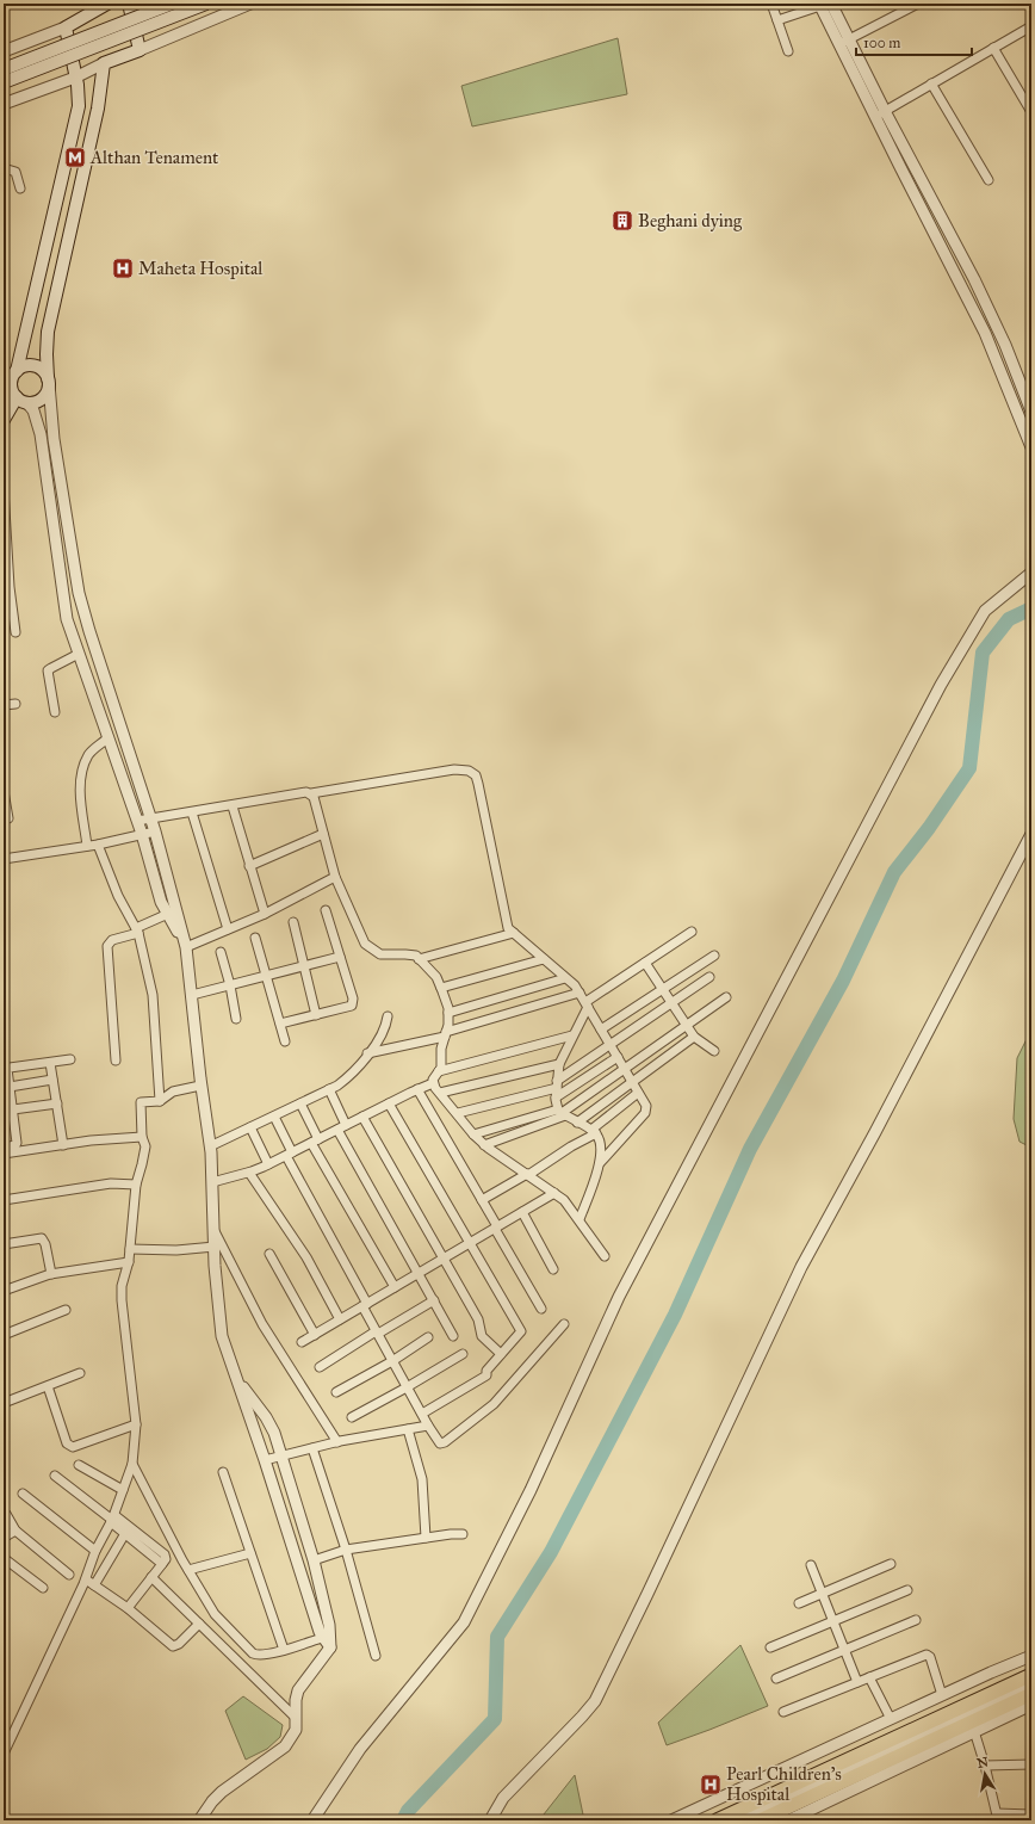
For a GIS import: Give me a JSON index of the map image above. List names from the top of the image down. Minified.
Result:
{"places":{"metro station":["Althan Tenament"],"building":["Beghani dying"],"hospital":["Maheta Hospital","Pearl Children's Hospital"]},"scale_bar":"100 m","north":"top"}
